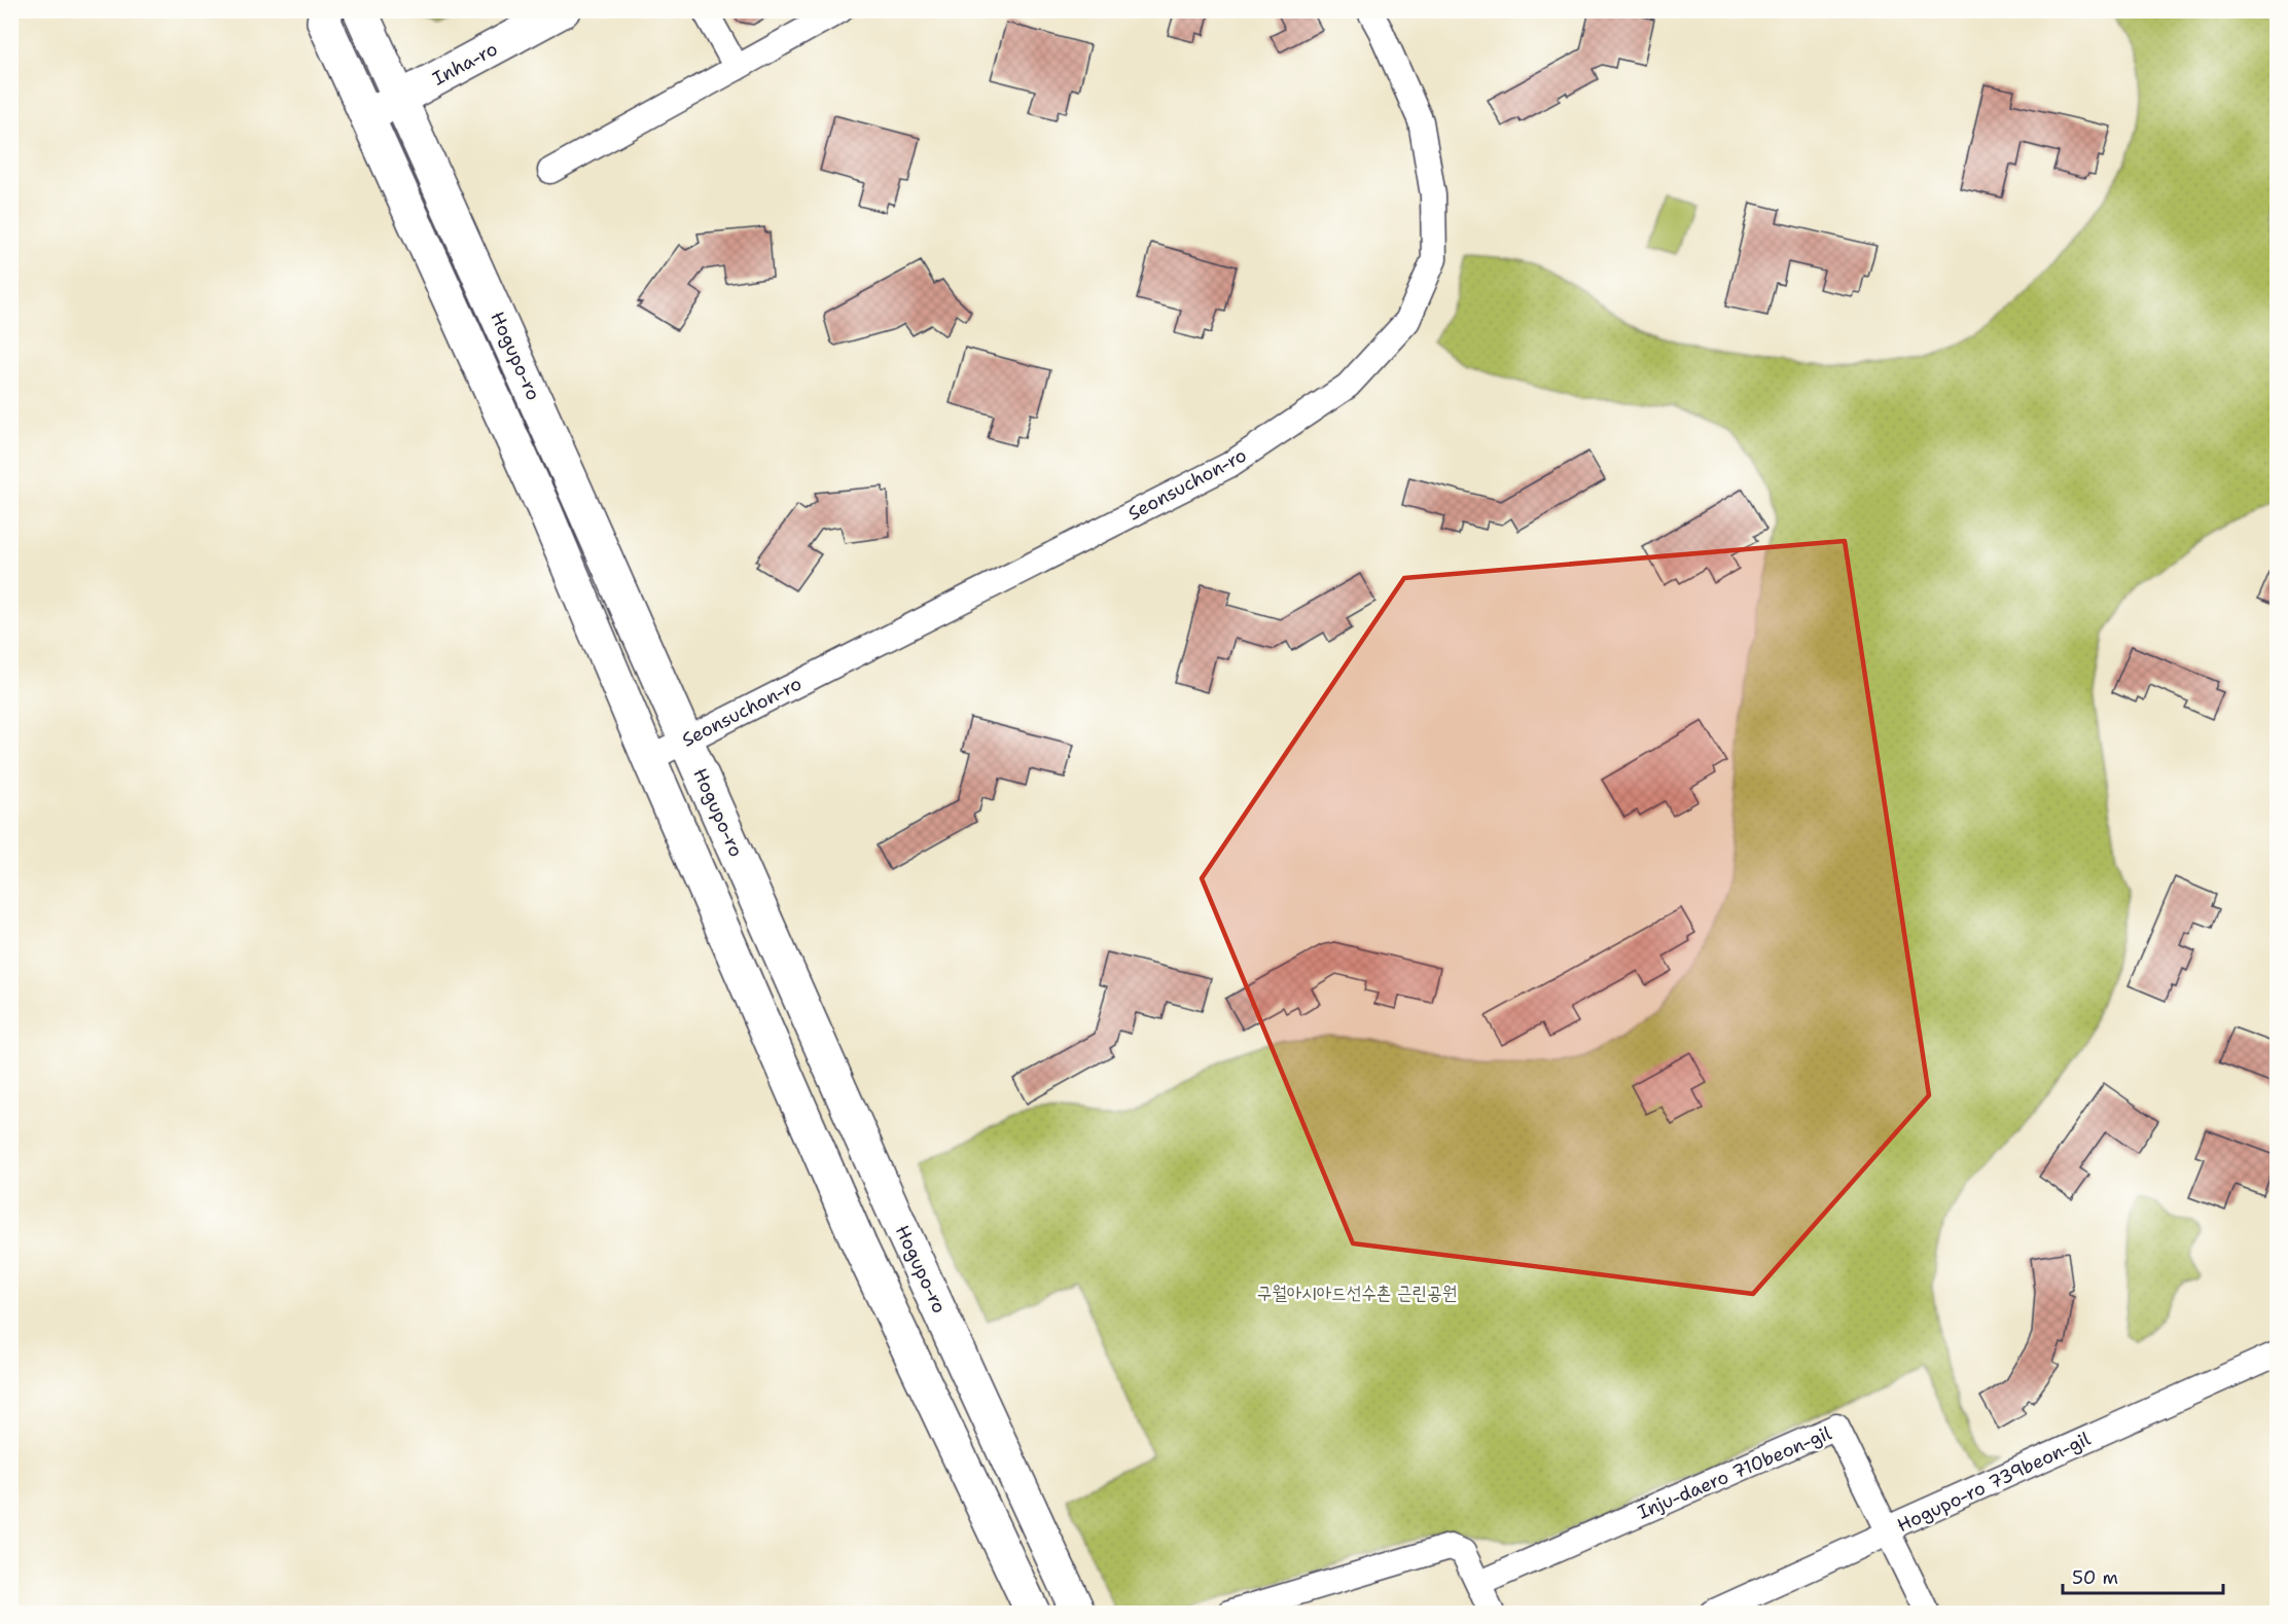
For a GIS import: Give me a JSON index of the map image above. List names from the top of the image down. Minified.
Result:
{"streets":{"main road":["Inha-ro","Hogupo-ro"],"street":["Seonsuchon-ro","Inju-daero 710beon-gil","Hogupo-ro 739beon-gil"]},"crossings":[["Inha-ro","Hogupo-ro"],["Hogupo-ro","Seonsuchon-ro"],["Inju-daero 710beon-gil","Hogupo-ro 739beon-gil"]],"parks":["구월아시아드선수촌 근린공원"],"scale_bar":"50 m"}
